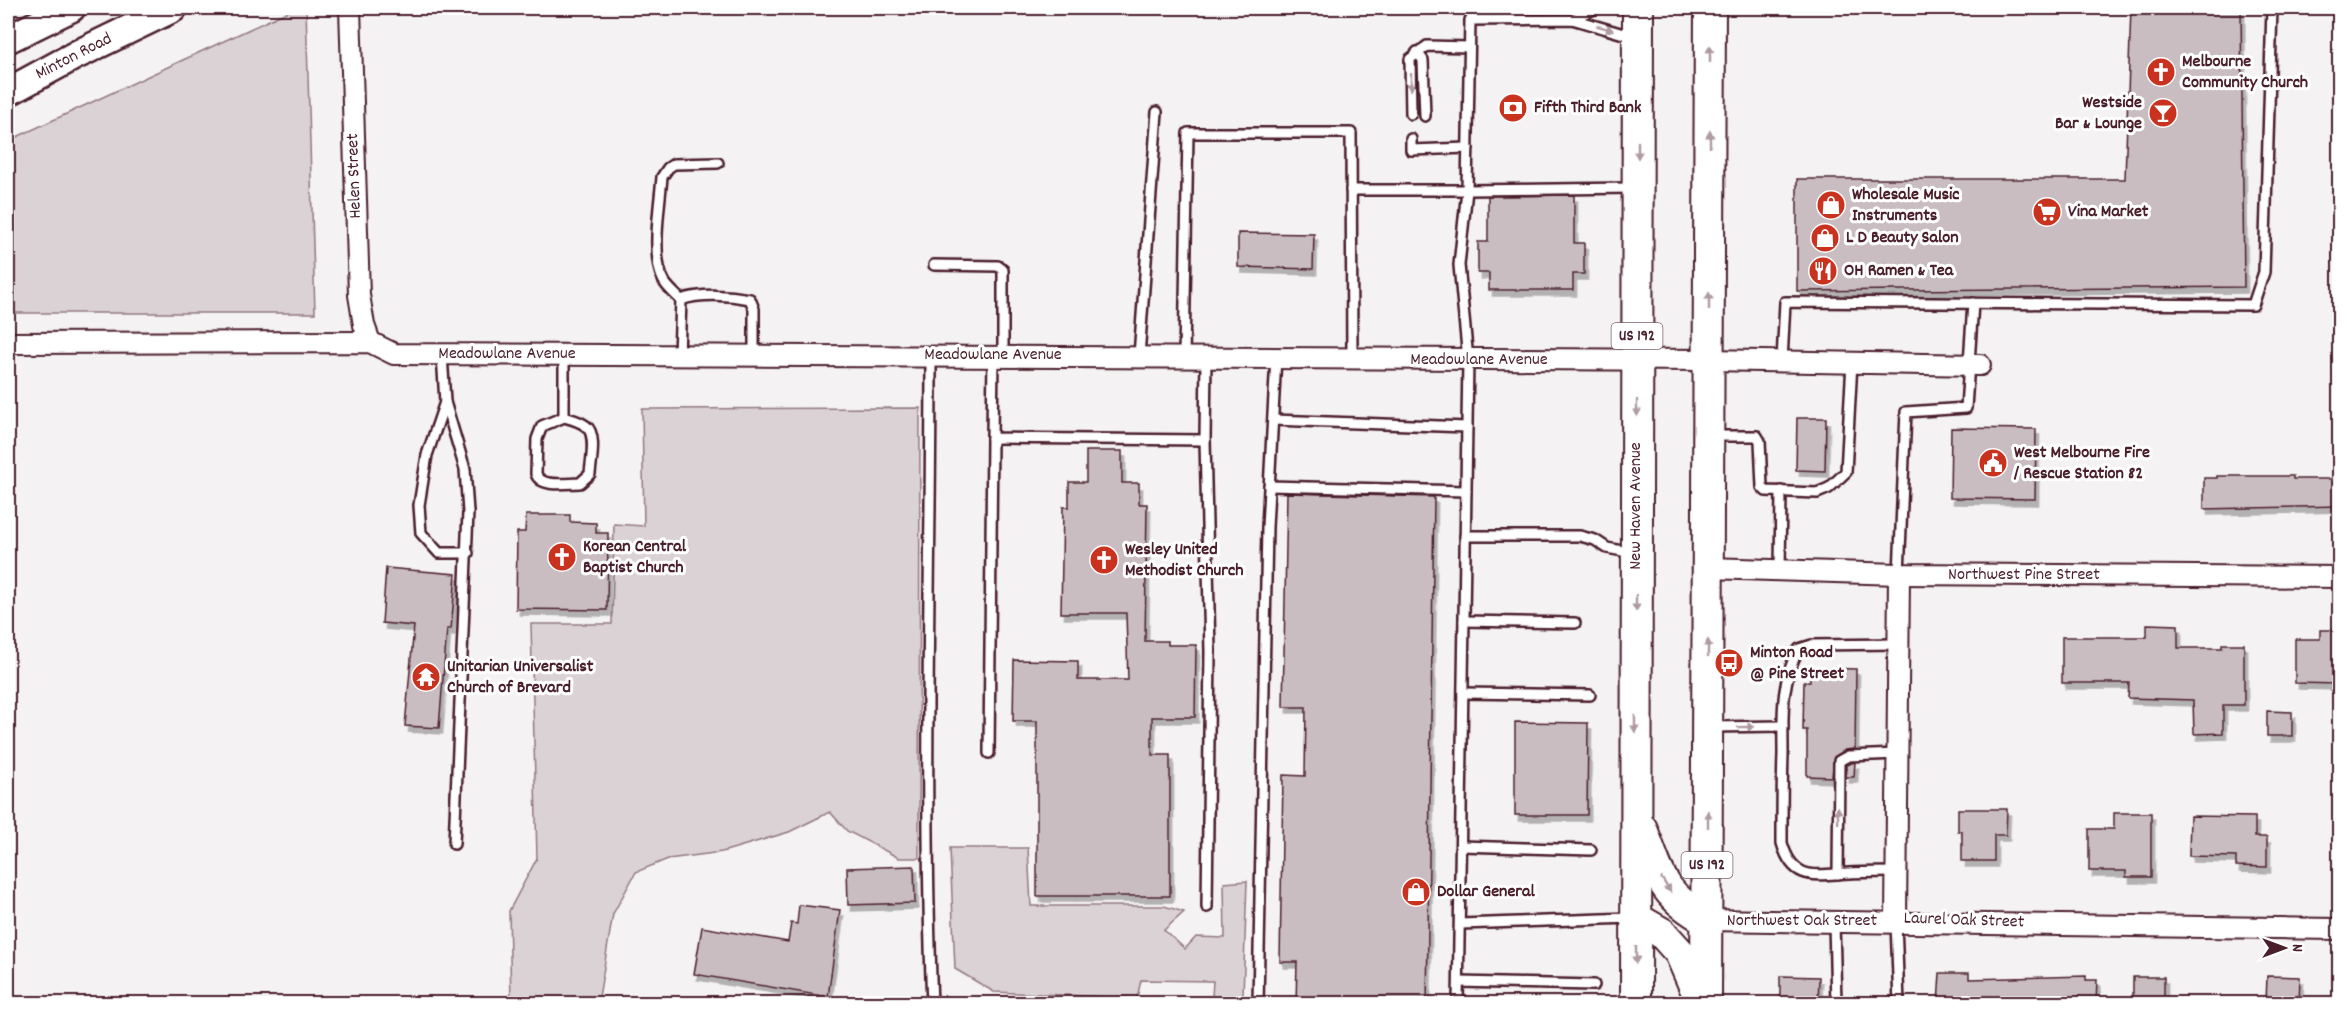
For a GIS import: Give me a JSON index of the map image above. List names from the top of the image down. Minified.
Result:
{"streets":{"main road":["Minton Road","US 192","New Haven Avenue"],"street":["Helen Street","Meadowlane Avenue","Northwest Pine Street","Northwest Oak Street","Laurel Oak Street"]},"crossings":[["Helen Street","Meadowlane Avenue"],["US 192","Meadowlane Avenue"],["US 192","Northwest Pine Street"],["US 192","Northwest Oak Street"],["Meadowlane Avenue","New Haven Avenue"],["Northwest Pine Street","Laurel Oak Street"],["Northwest Oak Street","Laurel Oak Street"]],"places":{"church":["Melbourne Community Church","Korean Central Baptist Church","Wesley United Methodist Church"],"bank":["Fifth Third Bank"],"bar":["Westside Bar & Lounge"],"shop":["Wholesale Music Instruments","L D Beauty Salon","Dollar General"],"supermarket":["Vina Market"],"restaurant":["OH Ramen & Tea"],"public building":["West Melbourne Fire / Rescue Station 82"],"bus stop":["Minton Road @ Pine Street"],"temple":["Unitarian Universalist Church of Brevard"]},"north":"right"}
